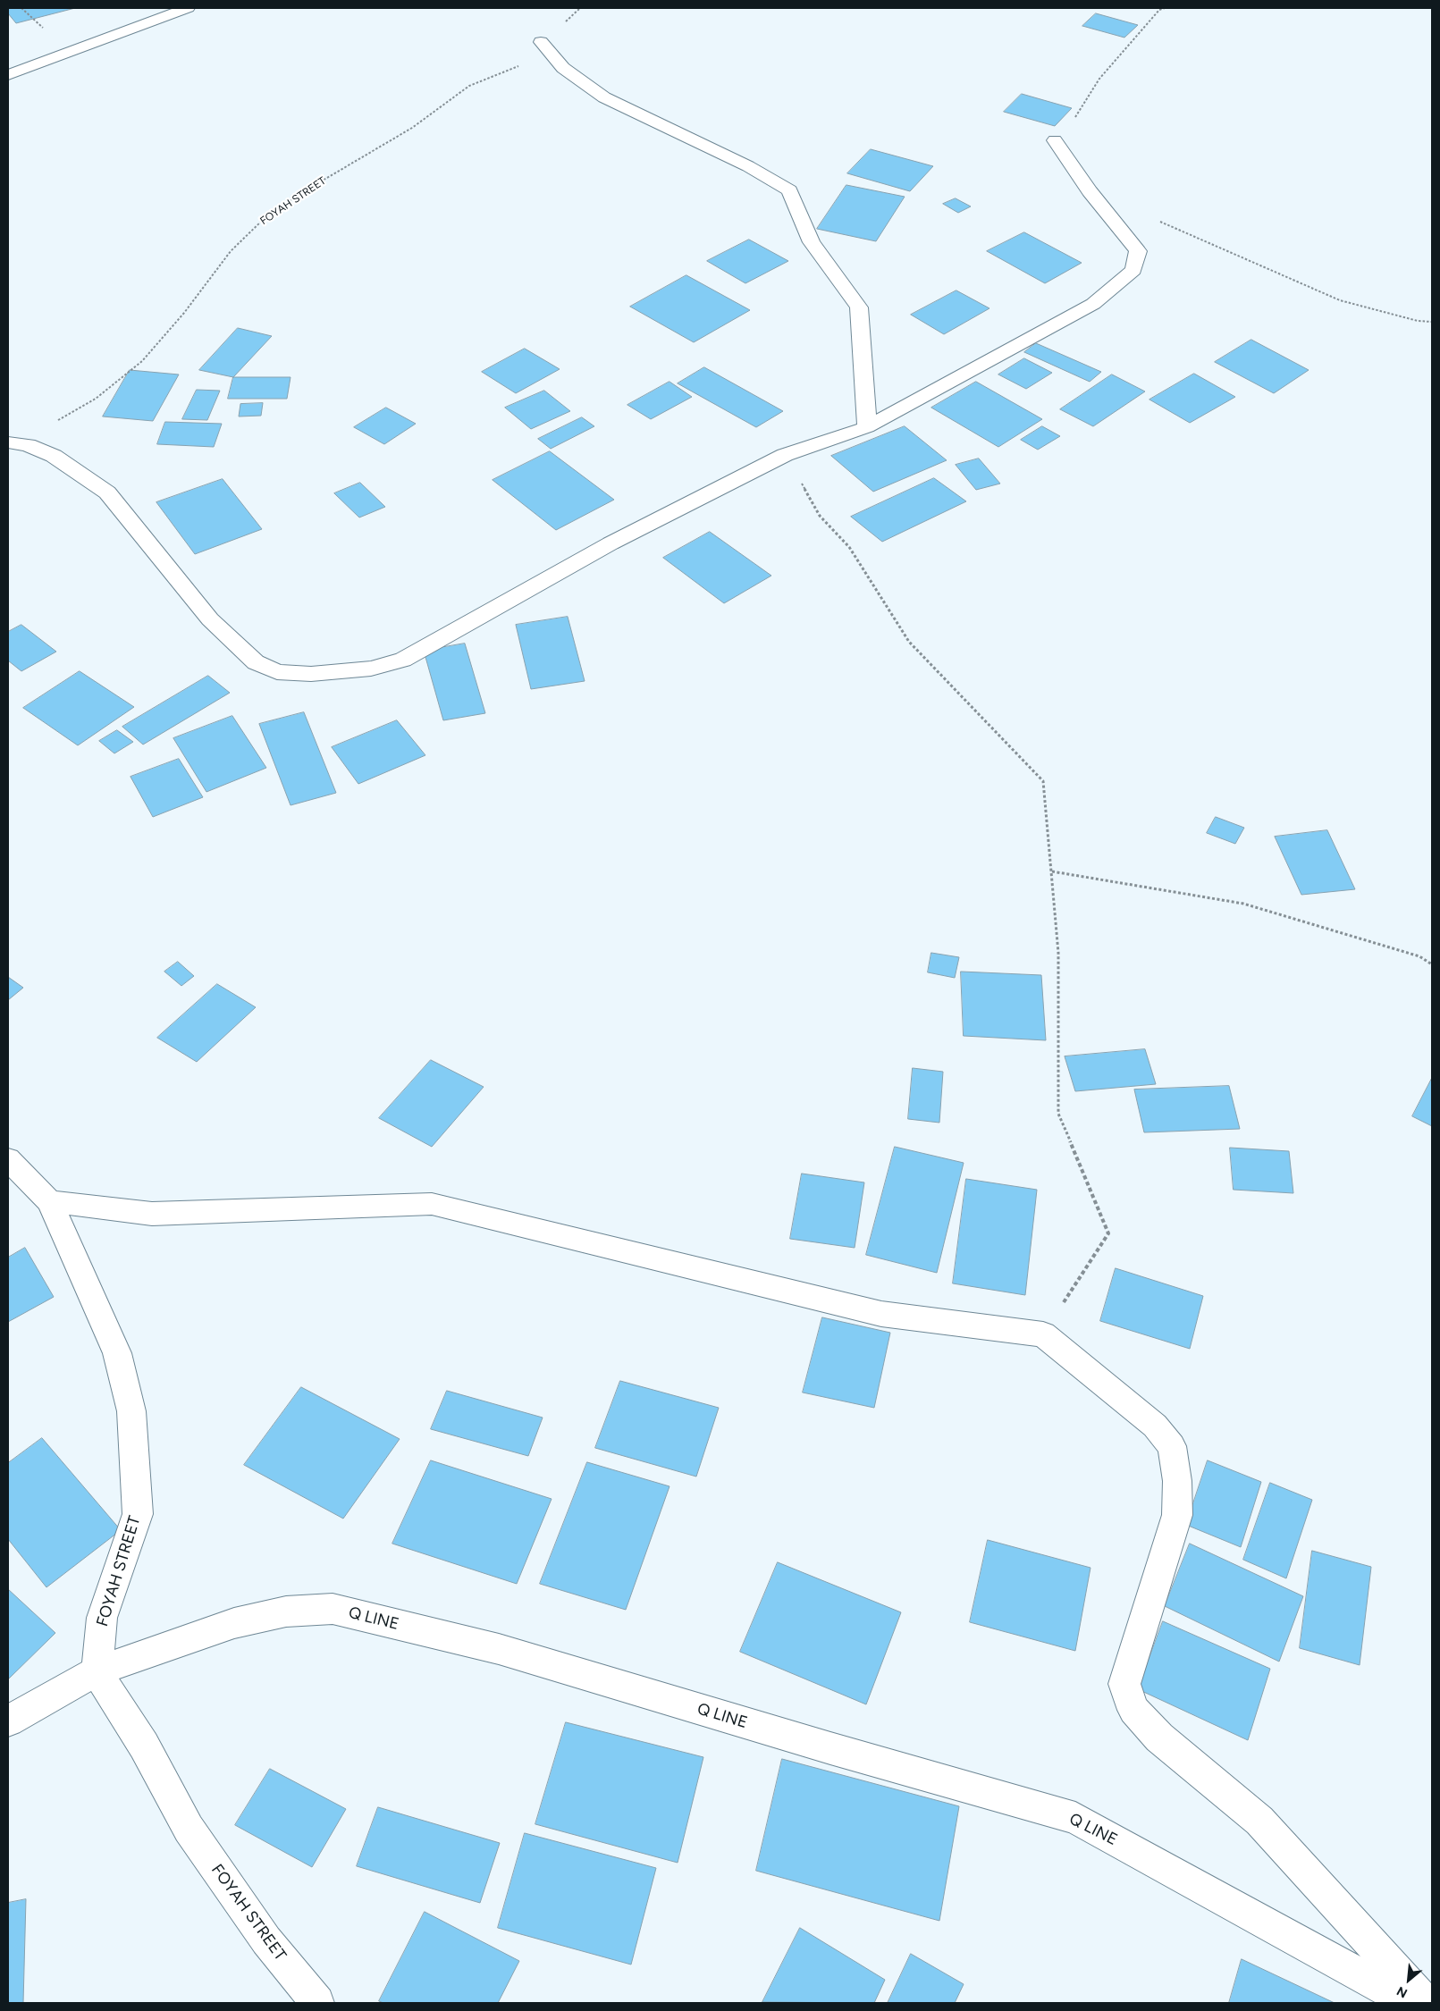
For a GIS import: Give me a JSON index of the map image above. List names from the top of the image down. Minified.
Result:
{"streets":{"street":["FOYAH STREET","Q LINE"]},"crossings":[["FOYAH STREET","Q LINE"]],"north":"bottom left"}
